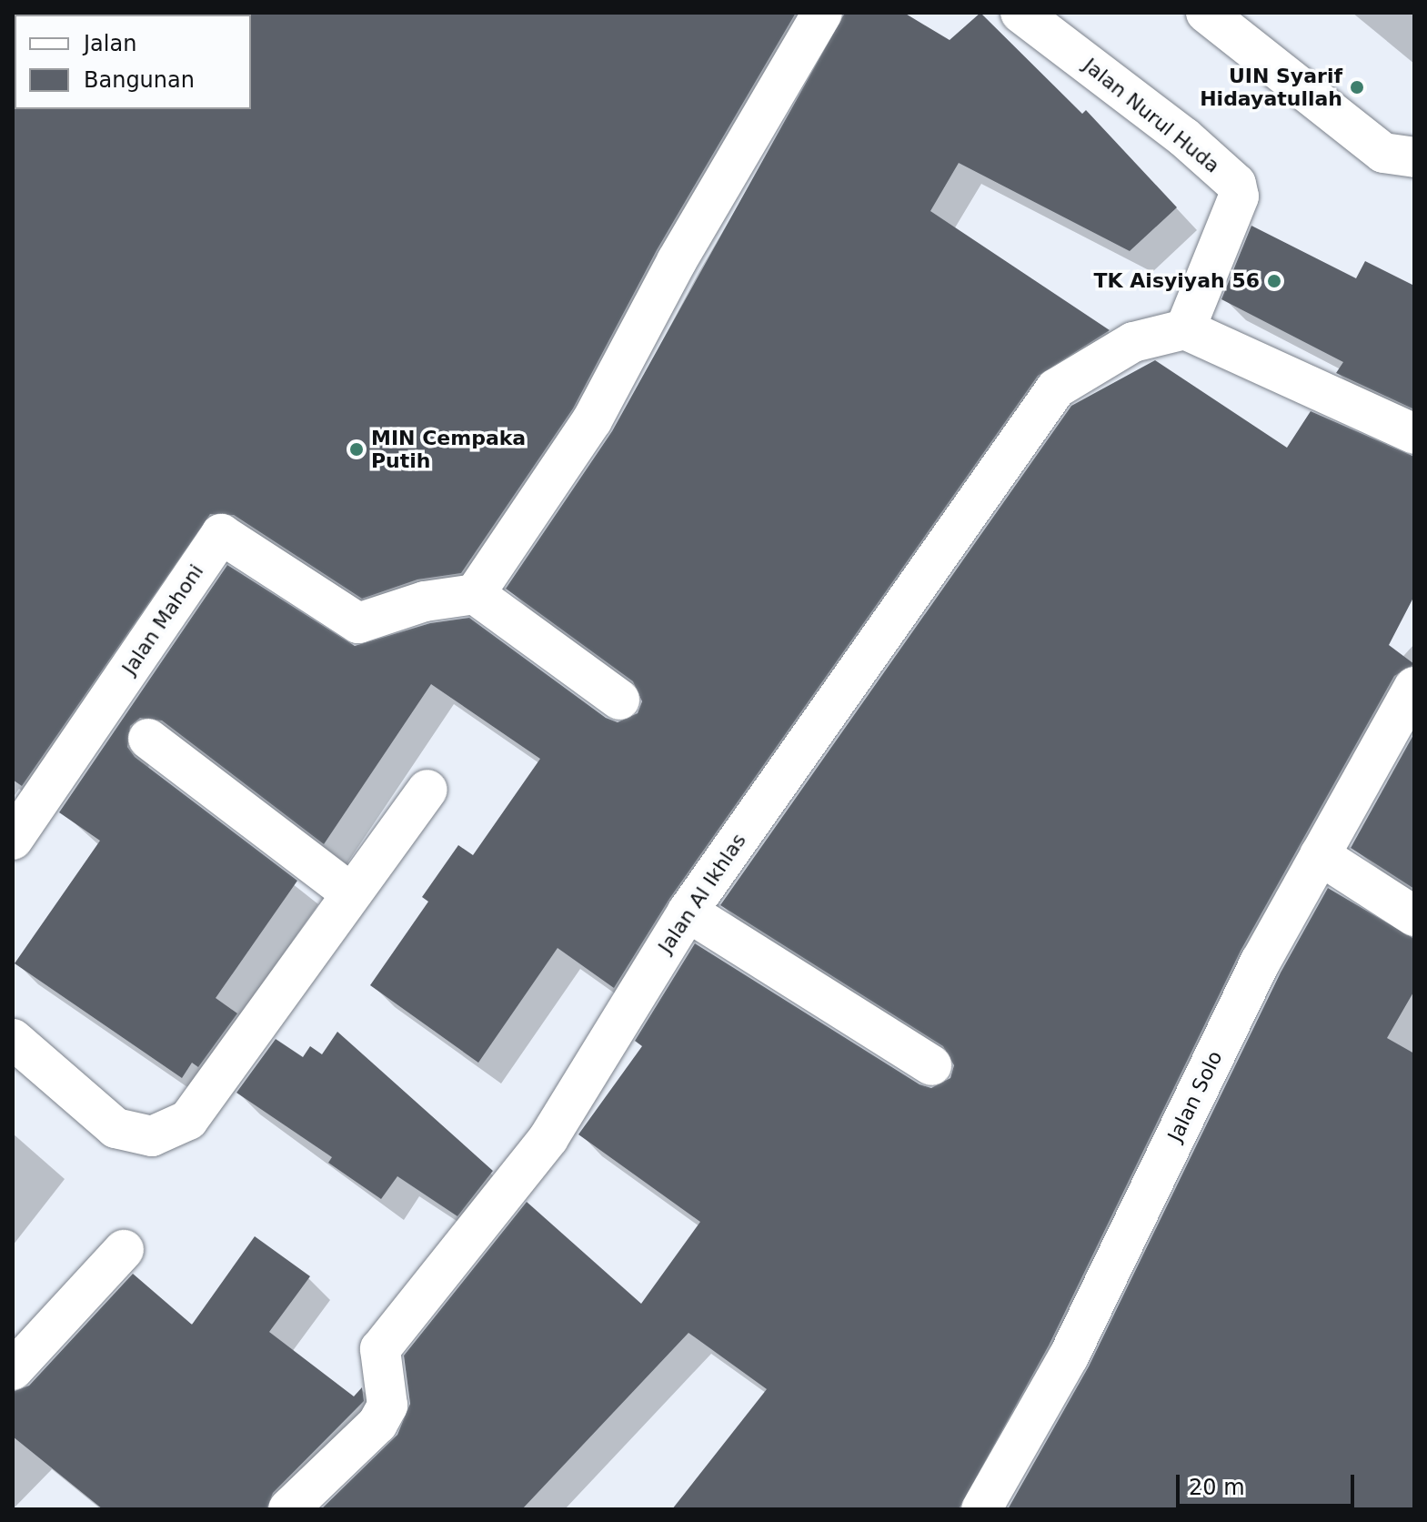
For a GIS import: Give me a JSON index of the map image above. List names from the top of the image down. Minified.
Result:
{"streets":{"street":["Jalan Nurul Huda","Jalan Mahoni","Jalan Al Ikhlas","Jalan Solo"]},"crossings":[["Jalan Nurul Huda","Jalan Al Ikhlas"]],"places":["UIN Syarif Hidayatullah","TK Aisyiyah 56","MIN Cempaka Putih"],"legend":["Jalan","Bangunan"],"scale_bar":"20 m"}
